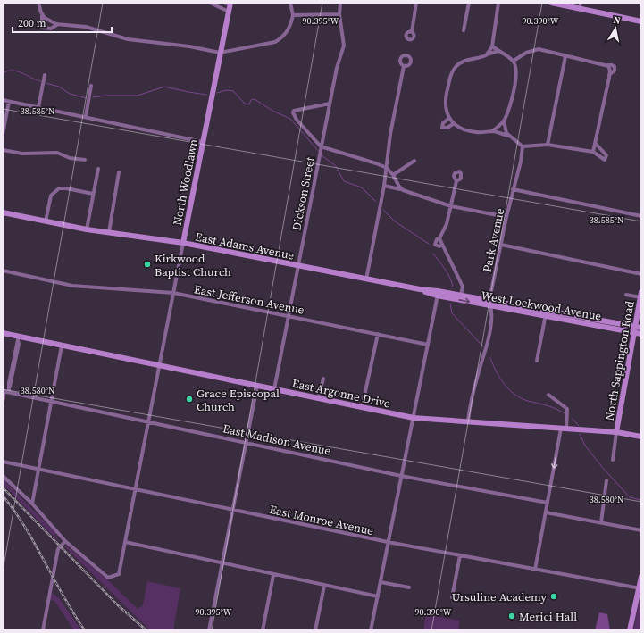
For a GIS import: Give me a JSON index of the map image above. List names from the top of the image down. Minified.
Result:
{"streets":{"street":["North Woodlawn","Dickson Street","Park Avenue","East Adams Avenue","East Jefferson Avenue","West Lockwood Avenue","North Sappington Road","East Argonne Drive","East Madison Avenue","East Monroe Avenue"]},"crossings":[["North Woodlawn","East Adams Avenue"],["North Woodlawn","East Jefferson Avenue"],["North Woodlawn","East Argonne Drive"],["North Woodlawn","East Madison Avenue"],["North Woodlawn","East Monroe Avenue"],["Dickson Street","East Adams Avenue"],["Dickson Street","East Jefferson Avenue"],["Dickson Street","East Argonne Drive"],["Park Avenue","West Lockwood Avenue"],["Park Avenue","East Argonne Drive"],["East Adams Avenue","West Lockwood Avenue"],["West Lockwood Avenue","North Sappington Road"],["North Sappington Road","East Argonne Drive"]],"places":["Kirkwood Baptist Church","Grace Episcopal Church","Ursuline Academy","Merici Hall"],"scale_bar":"200 m","north":"top","coordinates":["90.395°W","90.390°W","38.585°N","38.580°N"]}
